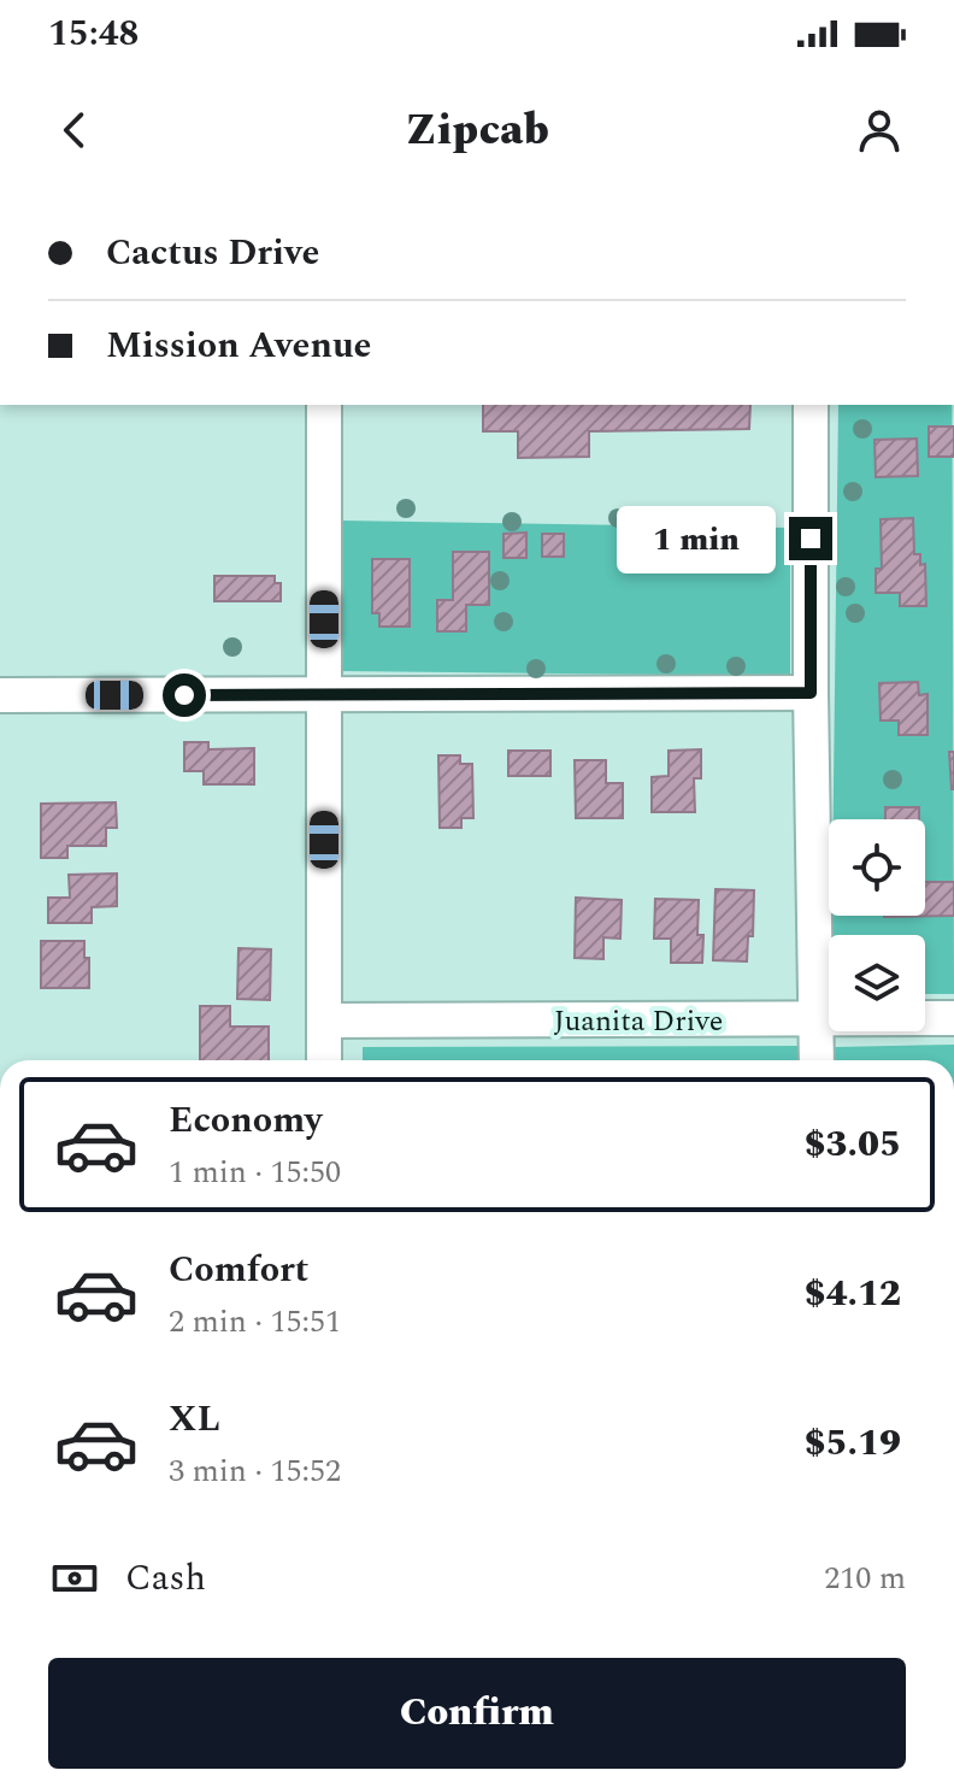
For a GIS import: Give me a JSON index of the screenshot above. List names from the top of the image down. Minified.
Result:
{"streets":{"street":["Juanita Drive"]},"page":{"status":"15:48","header":"Zipcab","banner":["Cactus Drive","Mission Avenue"],"bubble":"1 min","list":[{"name":"Economy","note":"1 min · 15:50","value":"$3.05"},{"name":"Comfort","note":"2 min · 15:51","value":"$4.12"},{"name":"XL","note":"3 min · 15:52","value":"$5.19"}],"pay":["Cash","210 m"],"buttons":"Confirm"}}
